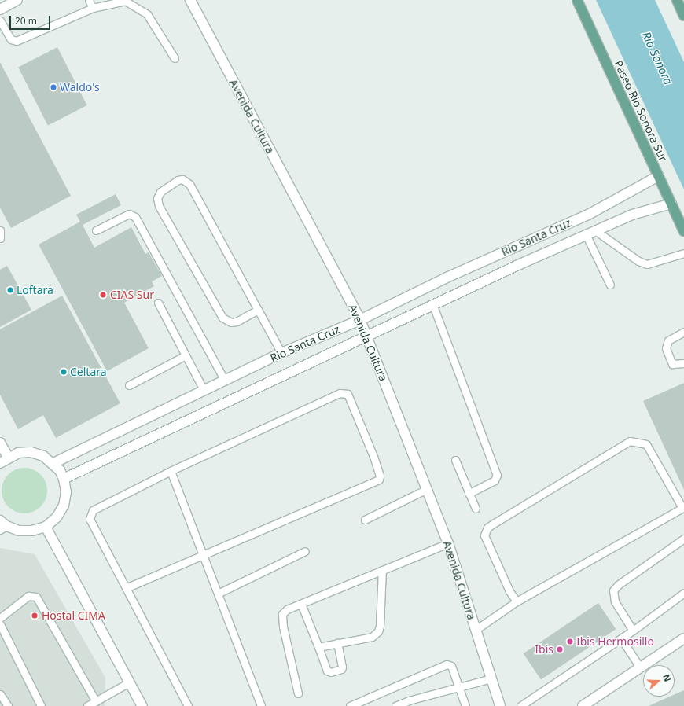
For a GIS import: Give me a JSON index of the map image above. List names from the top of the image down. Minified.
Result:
{"streets":{"main road":["Paseo Rio Sonora Sur"],"street":["Avenida Cultura","Rio Santa Cruz"]},"crossings":[["Paseo Rio Sonora Sur","Rio Santa Cruz"],["Avenida Cultura","Rio Santa Cruz"]],"water":["Rio Sonora"],"places":["Waldo's","Loftara","CIAS Sur","Celtara","Hostal CIMA","Ibis Hermosillo","Ibis"],"scale_bar":"20 m","north":"right"}
